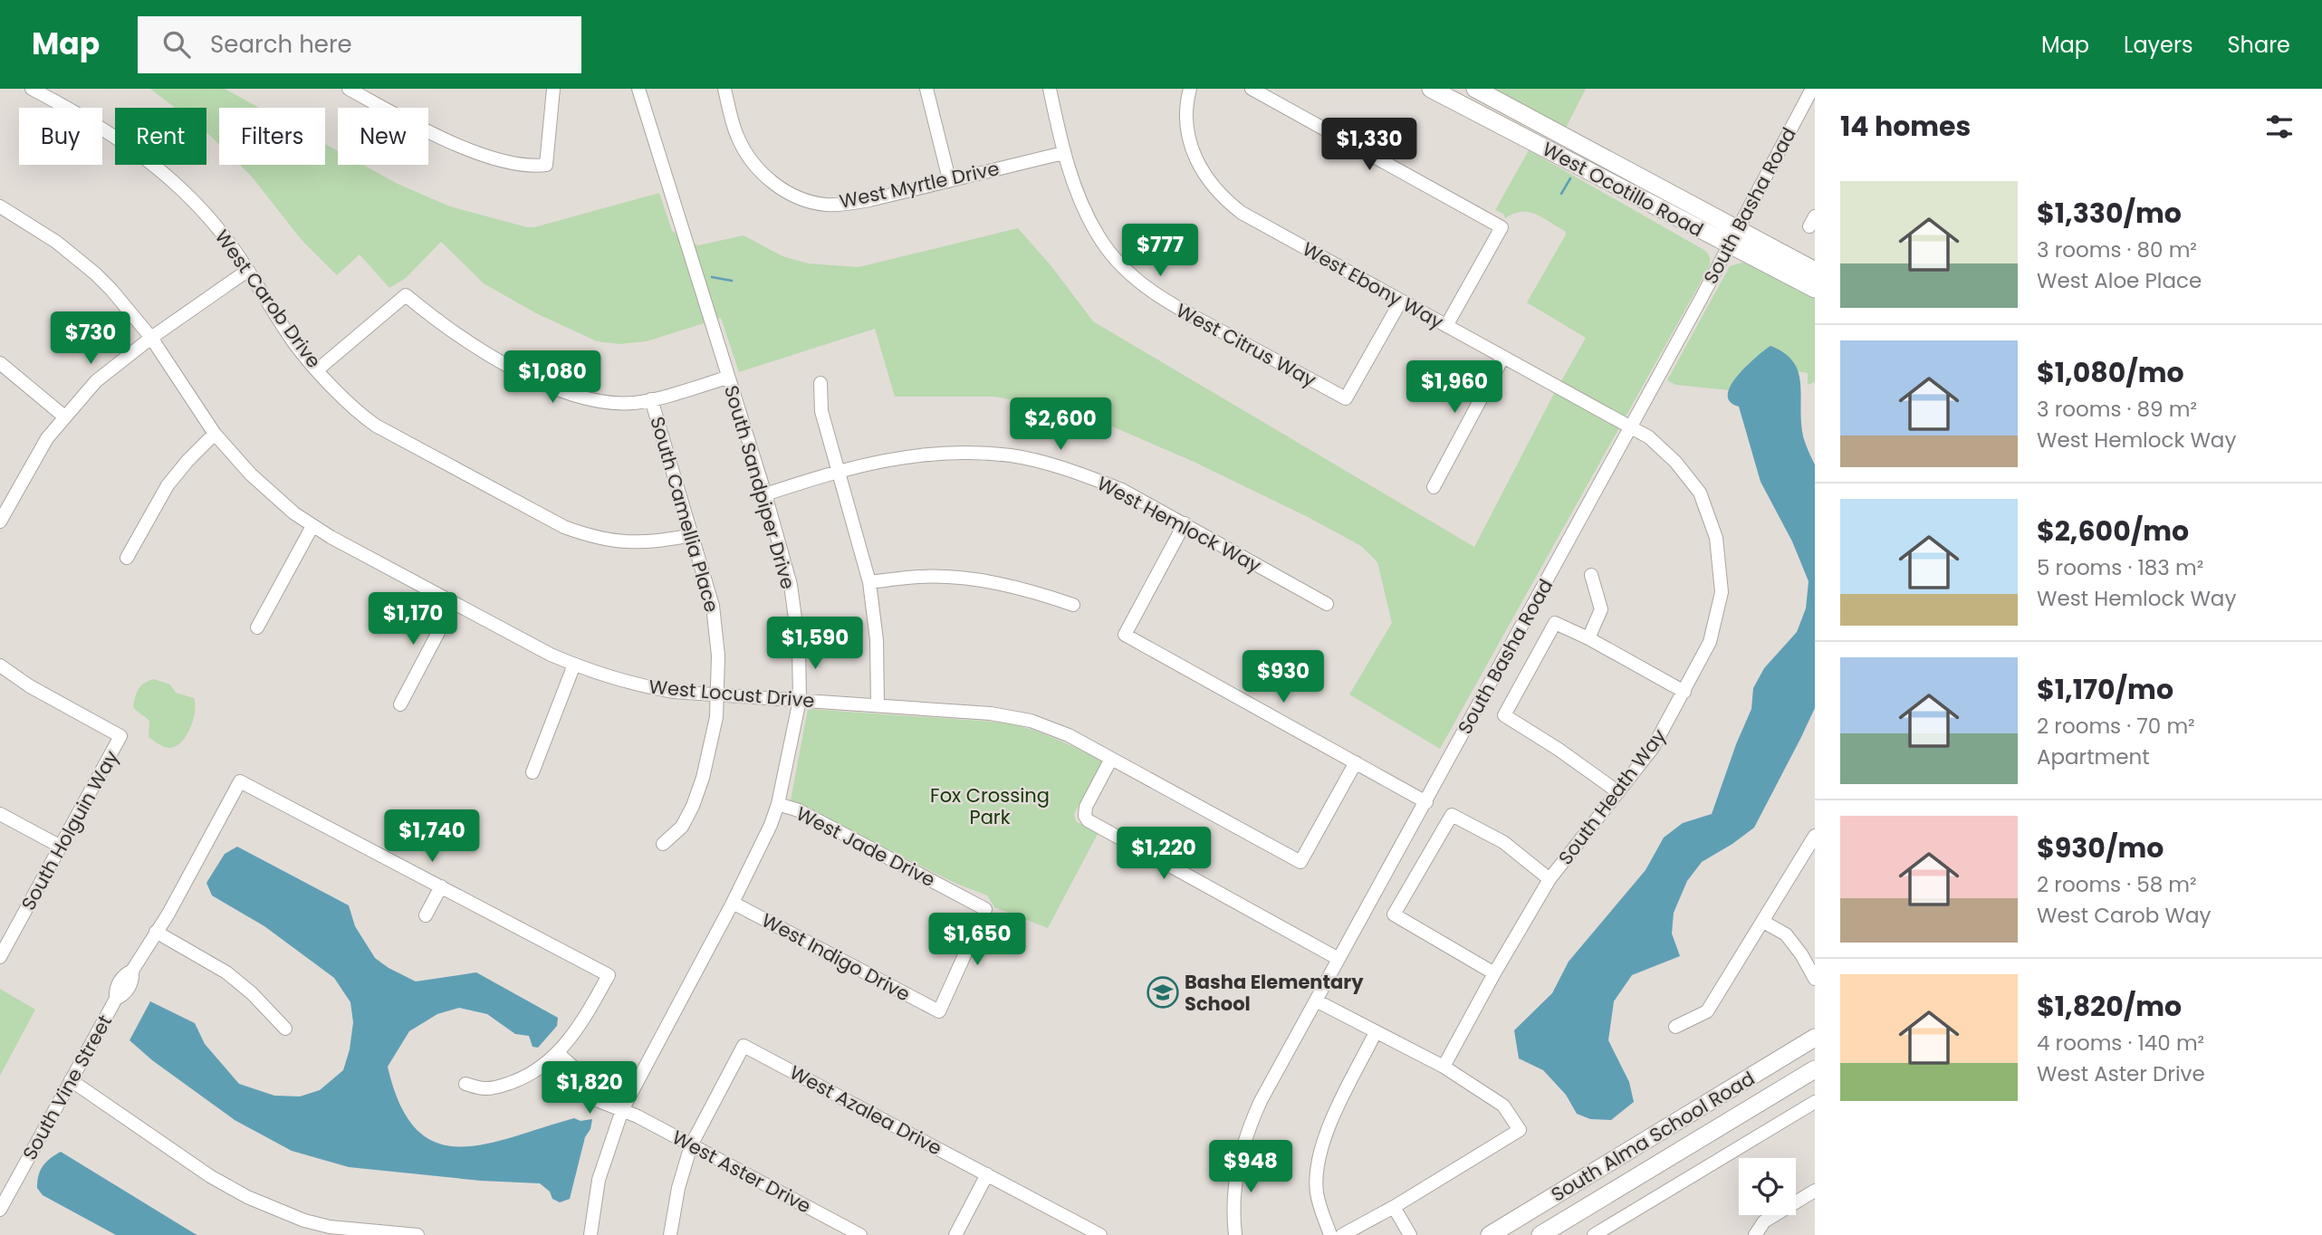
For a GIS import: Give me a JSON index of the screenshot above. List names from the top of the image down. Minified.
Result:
{"streets":{"main road":["West Ocotillo Road","South Alma School Road"],"street":["West Myrtle Drive","South Basha Road","West Ebony Way","West Carob Drive","West Citrus Way","South Sandpiper Drive","South Camellia Place","West Hemlock Way","West Locust Drive","South Heath Way","South Holguin Way","West Jade Drive","West Indigo Drive","South Vine Street","West Azalea Drive","West Aster Drive"]},"crossings":[["West Myrtle Drive","West Citrus Way"],["West Ocotillo Road","South Basha Road"],["South Basha Road","West Ebony Way"],["South Basha Road","South Heath Way"],["West Ebony Way","West Citrus Way"],["West Ebony Way","South Heath Way"],["West Carob Drive","South Camellia Place"],["South Sandpiper Drive","West Hemlock Way"],["South Sandpiper Drive","West Locust Drive"],["South Sandpiper Drive","West Jade Drive"],["South Sandpiper Drive","West Indigo Drive"],["South Sandpiper Drive","West Aster Drive"],["South Camellia Place","West Locust Drive"],["West Jade Drive","West Indigo Drive"],["West Azalea Drive","West Aster Drive"]],"parks":["Fox Crossing Park"],"places":{"school or university":["Basha Elementary School"]},"page":{"header":"Map","search":"Search here","nav":["Map","Layers","Share"],"heading":"14 homes","chip":["Buy","Rent","Filters","New"],"price":["$1,330","$777","$730","$1,080","$1,960","$2,600","$1,170","$1,590","$930","$1,740","$1,220","$1,650","$1,820","$948"],"list":[{"name":"$1,330/mo","note":"3 rooms · 80 m² · West Aloe Place"},{"name":"$1,080/mo","note":"3 rooms · 89 m² · West Hemlock Way"},{"name":"$2,600/mo","note":"5 rooms · 183 m² · West Hemlock Way"},{"name":"$1,170/mo","note":"2 rooms · 70 m² · Apartment"},{"name":"$930/mo","note":"2 rooms · 58 m² · West Carob Way"},{"name":"$1,820/mo","note":"4 rooms · 140 m² · West Aster Drive"}]}}
